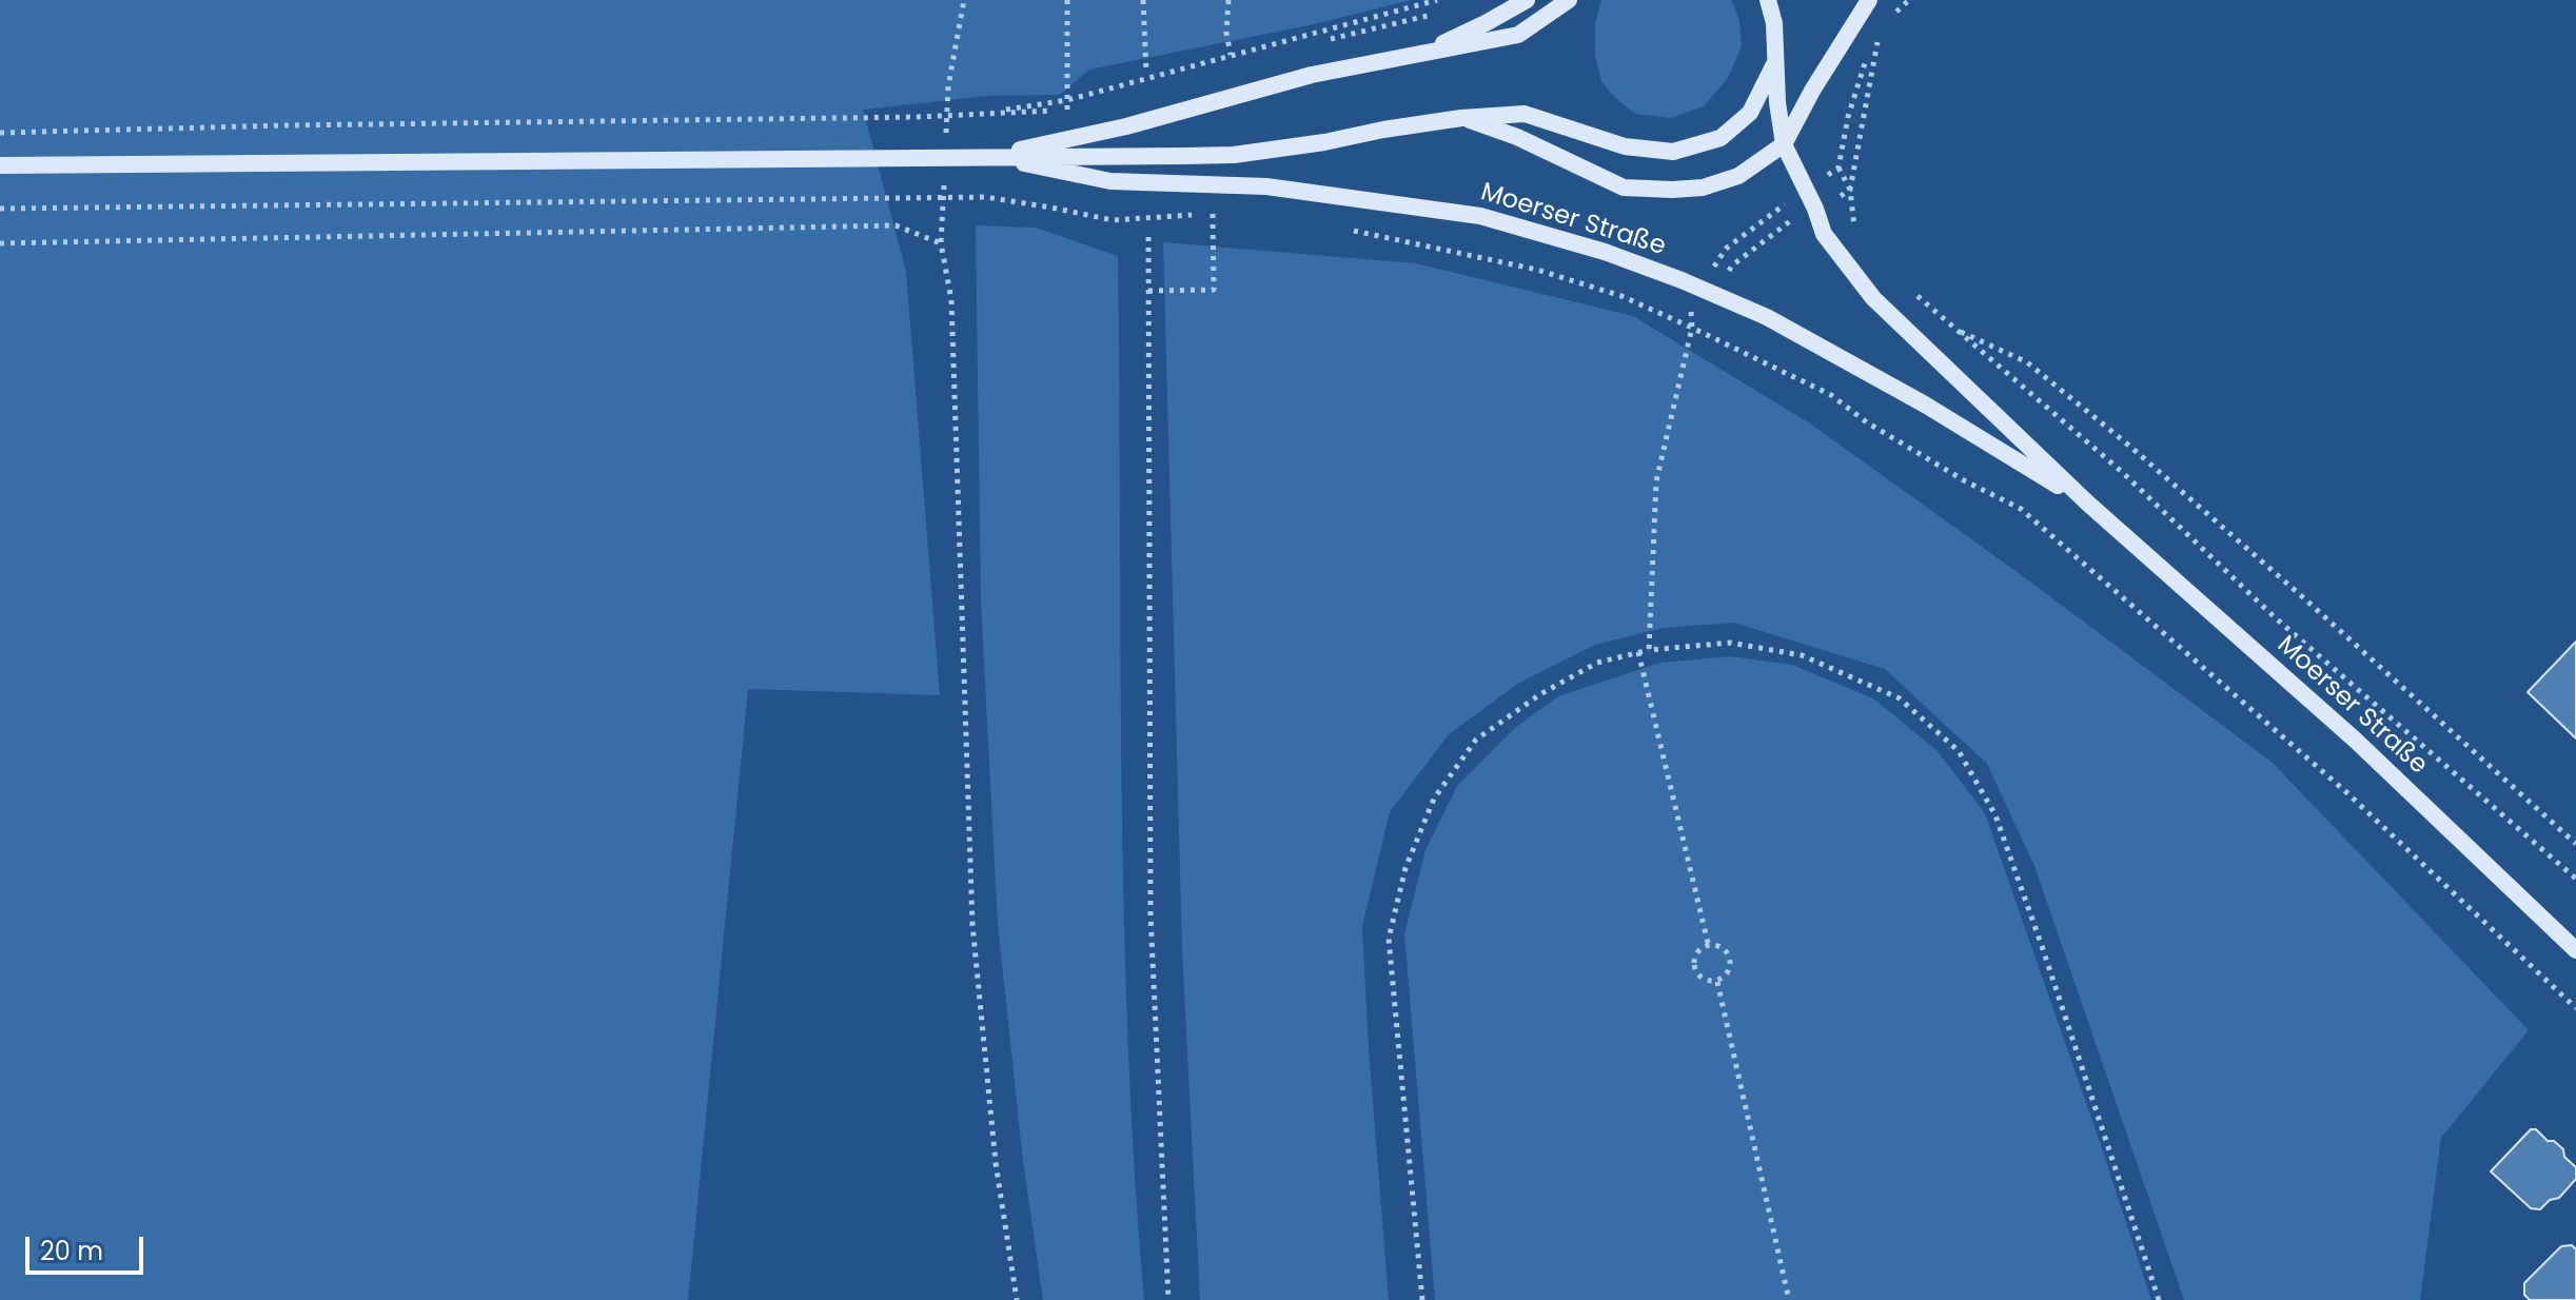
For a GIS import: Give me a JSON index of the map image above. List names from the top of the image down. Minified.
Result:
{"streets":{"main road":["Moerser Straße"]},"scale_bar":"20 m"}
